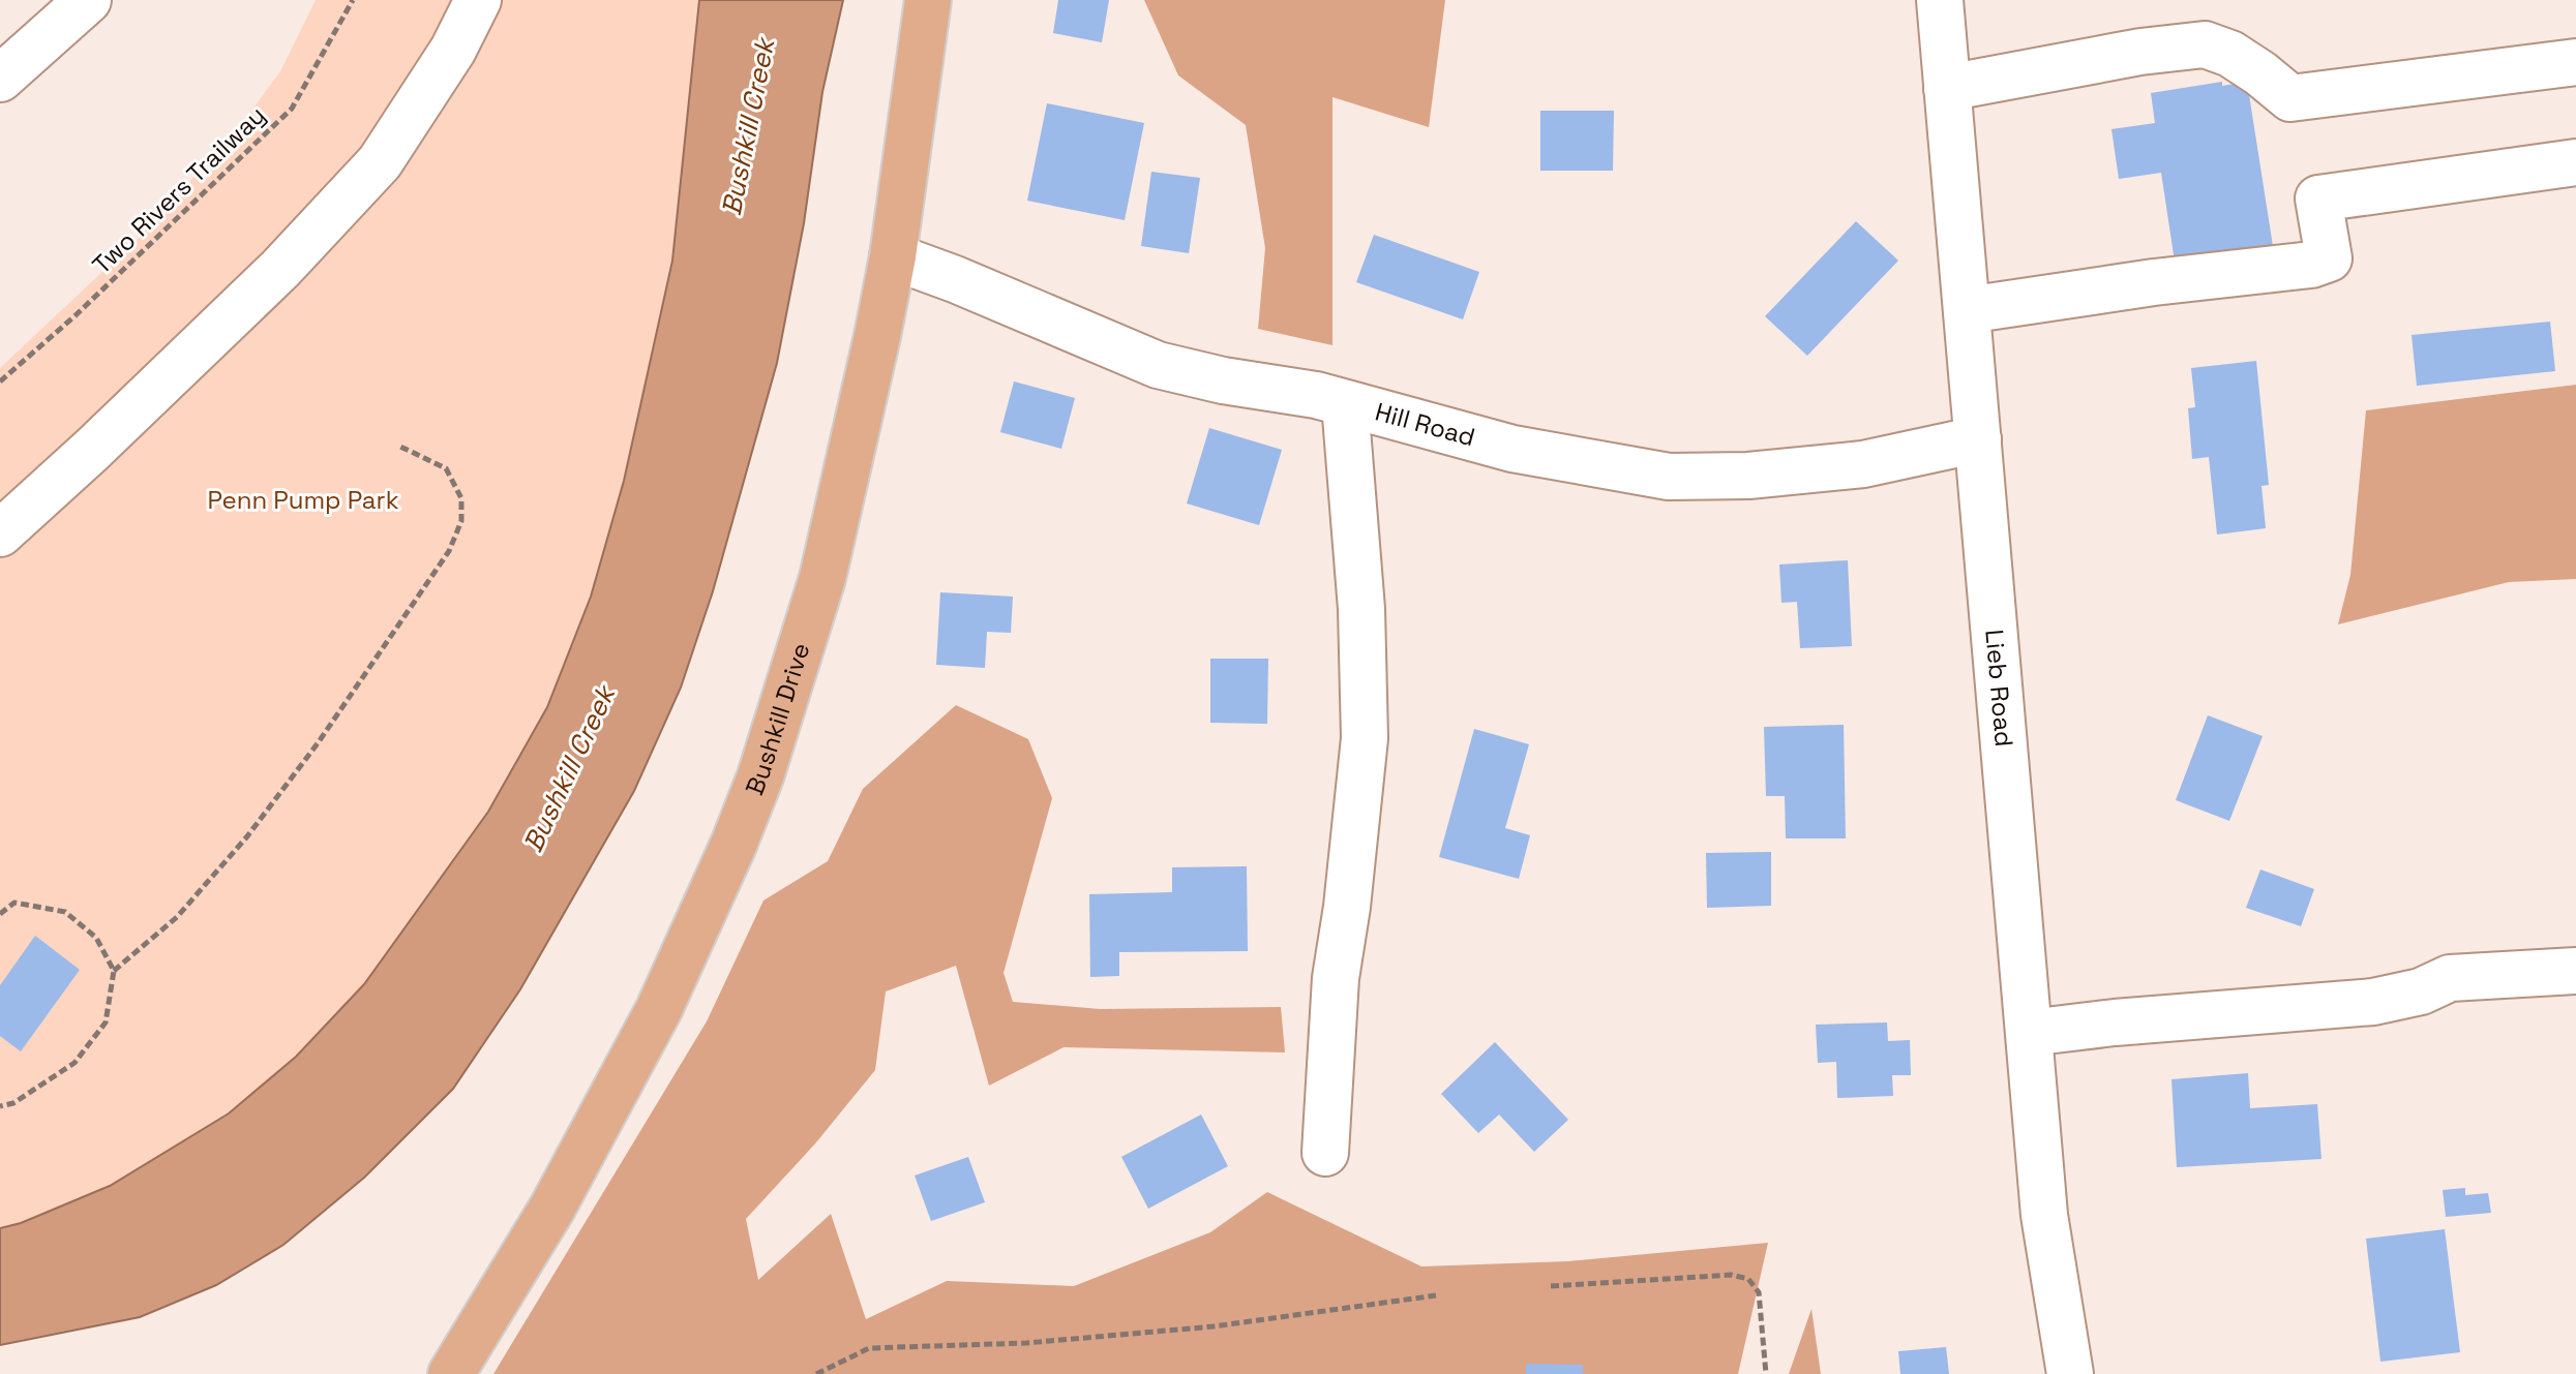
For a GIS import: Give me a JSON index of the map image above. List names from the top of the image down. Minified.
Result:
{"streets":{"main road":["Bushkill Drive"],"street":["Hill Road","Lieb Road"],"path":["Two Rivers Trailway"]},"crossings":[["Hill Road","Lieb Road"],["Hill Road","Bushkill Drive"]],"water":["Bushkill Creek"],"parks":["Penn Pump Park"]}
